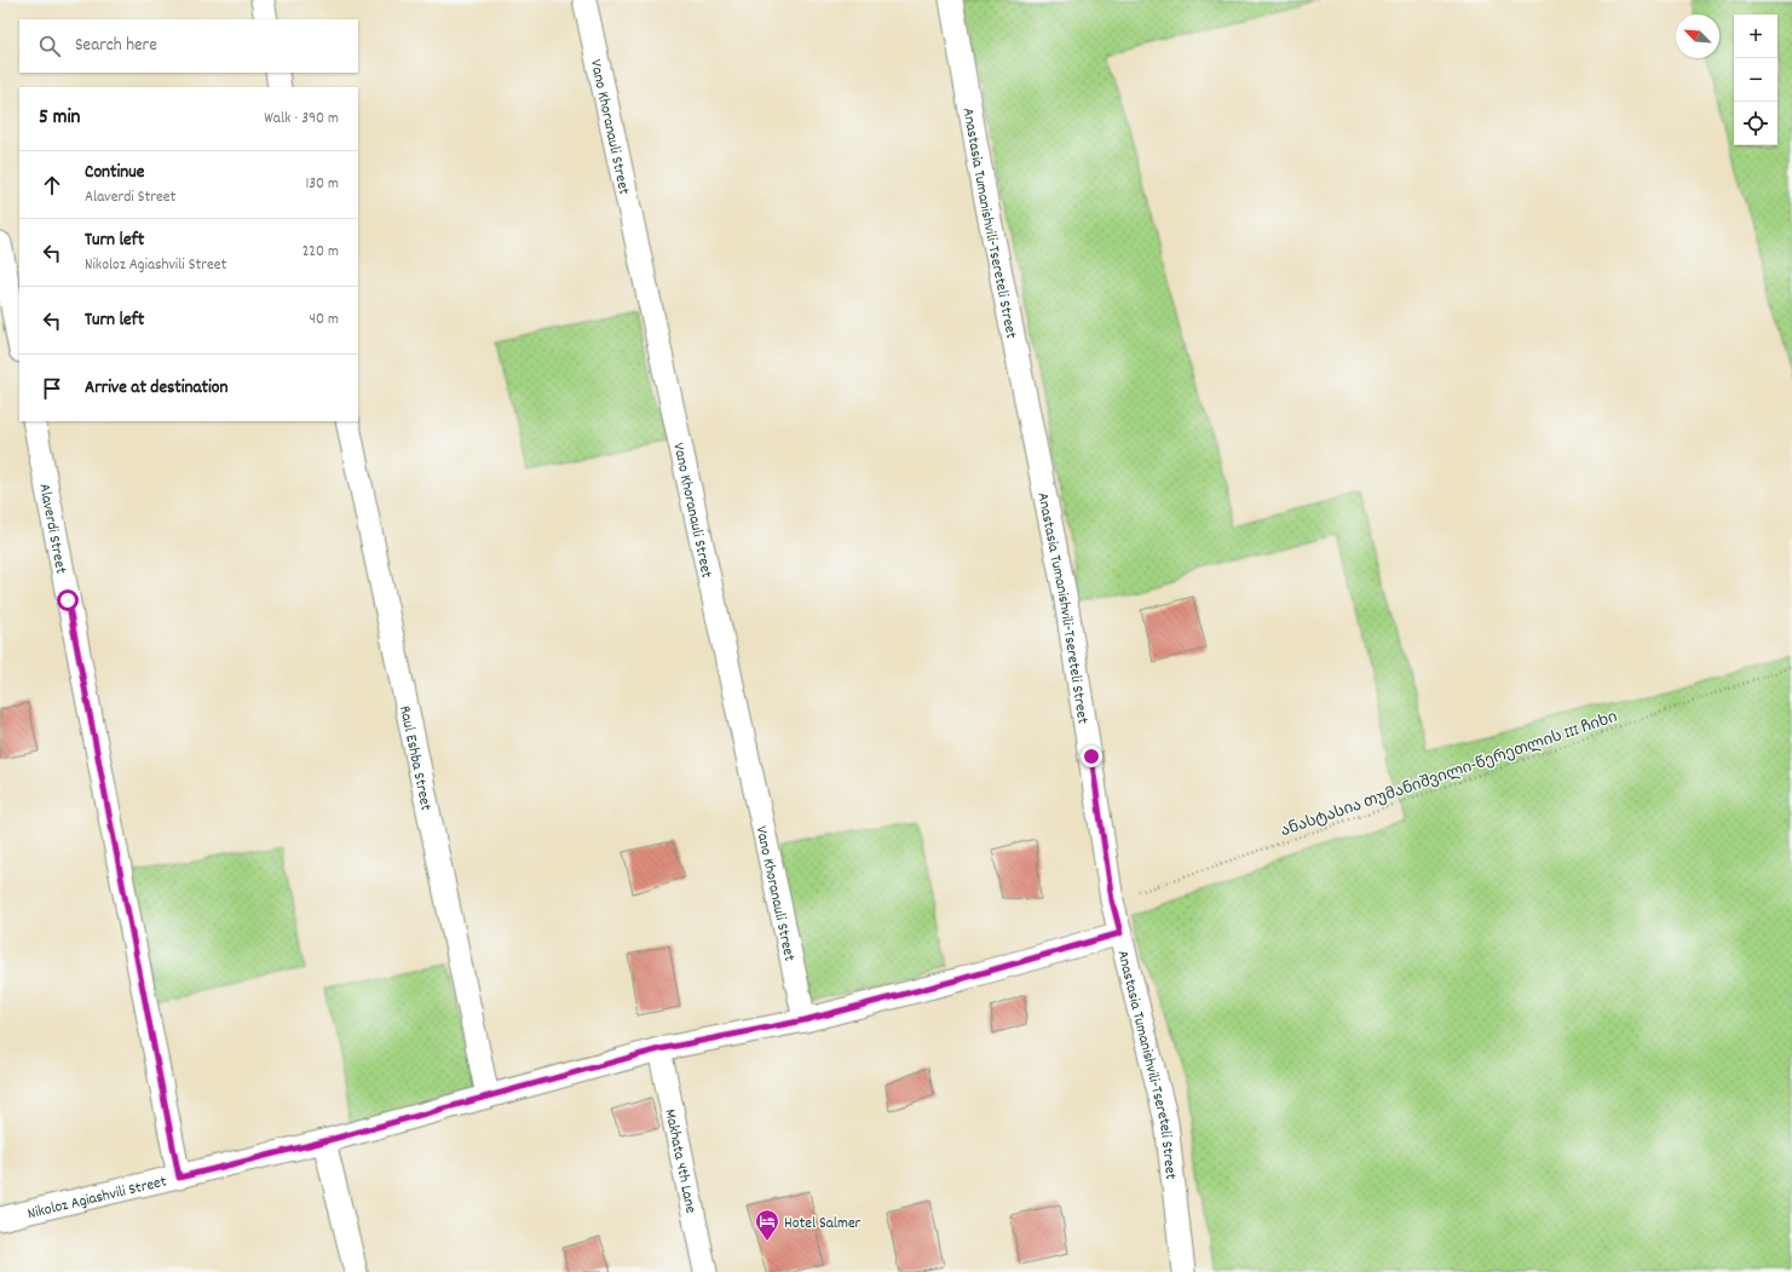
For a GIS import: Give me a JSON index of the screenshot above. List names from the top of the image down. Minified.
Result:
{"streets":{"street":["Vano Khoranauli Street","Anastasia Tumanishvili-Tsereteli Street","Alaverdi Street","Raul Eshba Street","Makhata 4th Lane","Nikoloz Agiashvili Street"],"path":["ანასტასია თუმანიშვილი-წერეთლის III ჩიხი"]},"crossings":[["Vano Khoranauli Street","Nikoloz Agiashvili Street"],["Anastasia Tumanishvili-Tsereteli Street","ანასტასია თუმანიშვილი-წერეთლის III ჩიხი"],["Anastasia Tumanishvili-Tsereteli Street","Nikoloz Agiashvili Street"],["Alaverdi Street","Nikoloz Agiashvili Street"],["Raul Eshba Street","Nikoloz Agiashvili Street"],["Makhata 4th Lane","Nikoloz Agiashvili Street"]],"places":{"hotel":["Hotel Salmer"]},"north":"top left","page":{"map_buttons":["+","−"],"search":"Search here","heading":["5 min","Walk · 390 m"],"list":[["Continue","Alaverdi Street","130 m"],["Turn left","Nikoloz Agiashvili Street","220 m"],["Turn left","40 m"],"Arrive at destination"]}}
